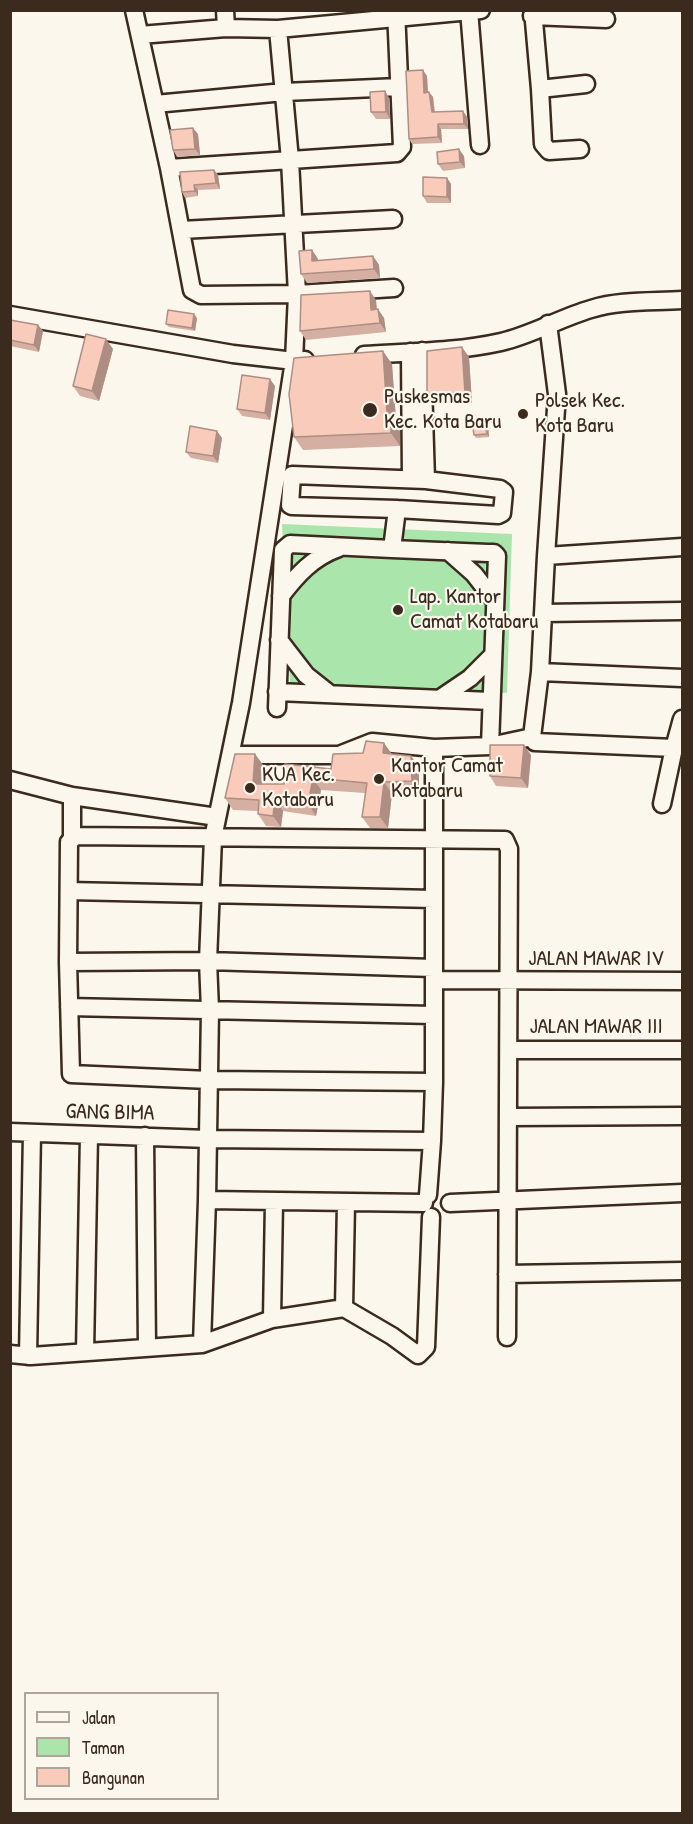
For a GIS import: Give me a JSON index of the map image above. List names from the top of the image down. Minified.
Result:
{"streets":{"street":["JALAN MAWAR IV","JALAN MAWAR III","GANG BIMA"]},"places":["Puskesmas Kec. Kota Baru","Polsek Kec. Kota Baru","Lap. Kantor Camat Kotabaru","Kantor Camat Kotabaru","KUA Kec. Kotabaru"],"legend":["Jalan","Taman","Bangunan"]}
